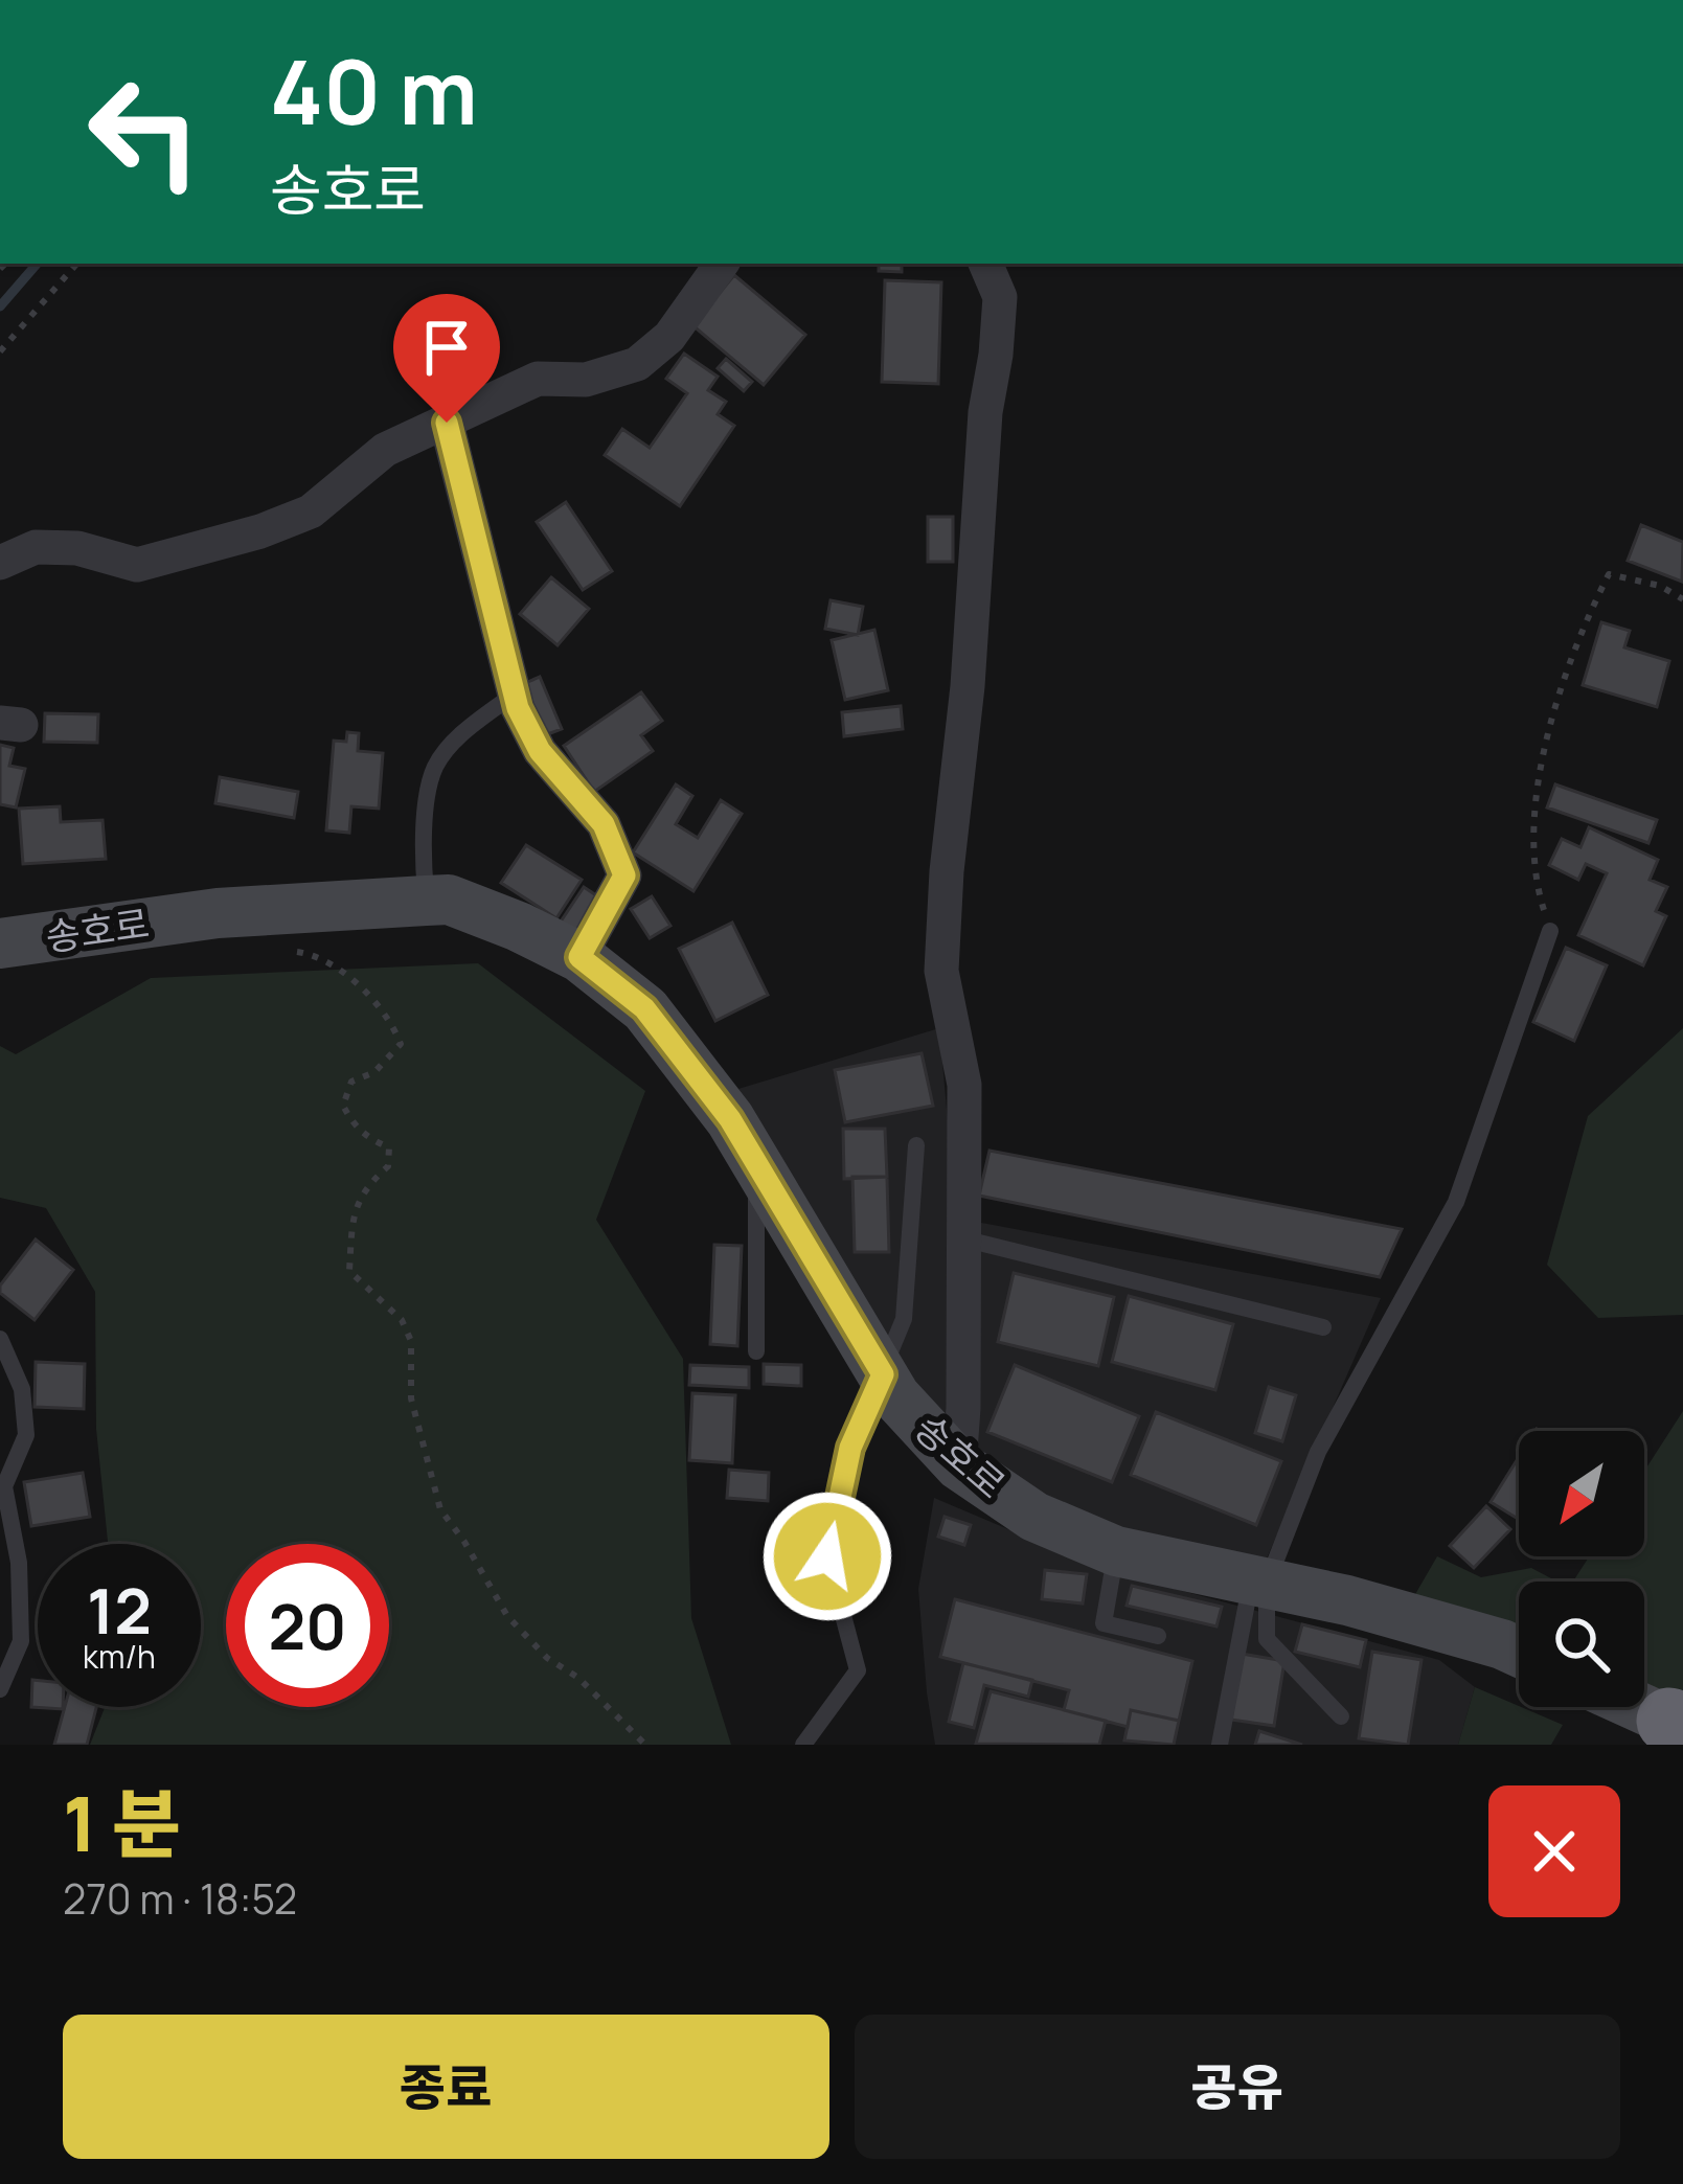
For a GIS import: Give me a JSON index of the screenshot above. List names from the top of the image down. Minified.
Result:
{"streets":{"main road":["송호로"]},"north":"bottom left","page":{"turn":["40 m","송호로"],"speed":"12 km/h","limit":"20","heading":["1 분","270 m · 18:52"],"buttons":["종료","공유"]}}
